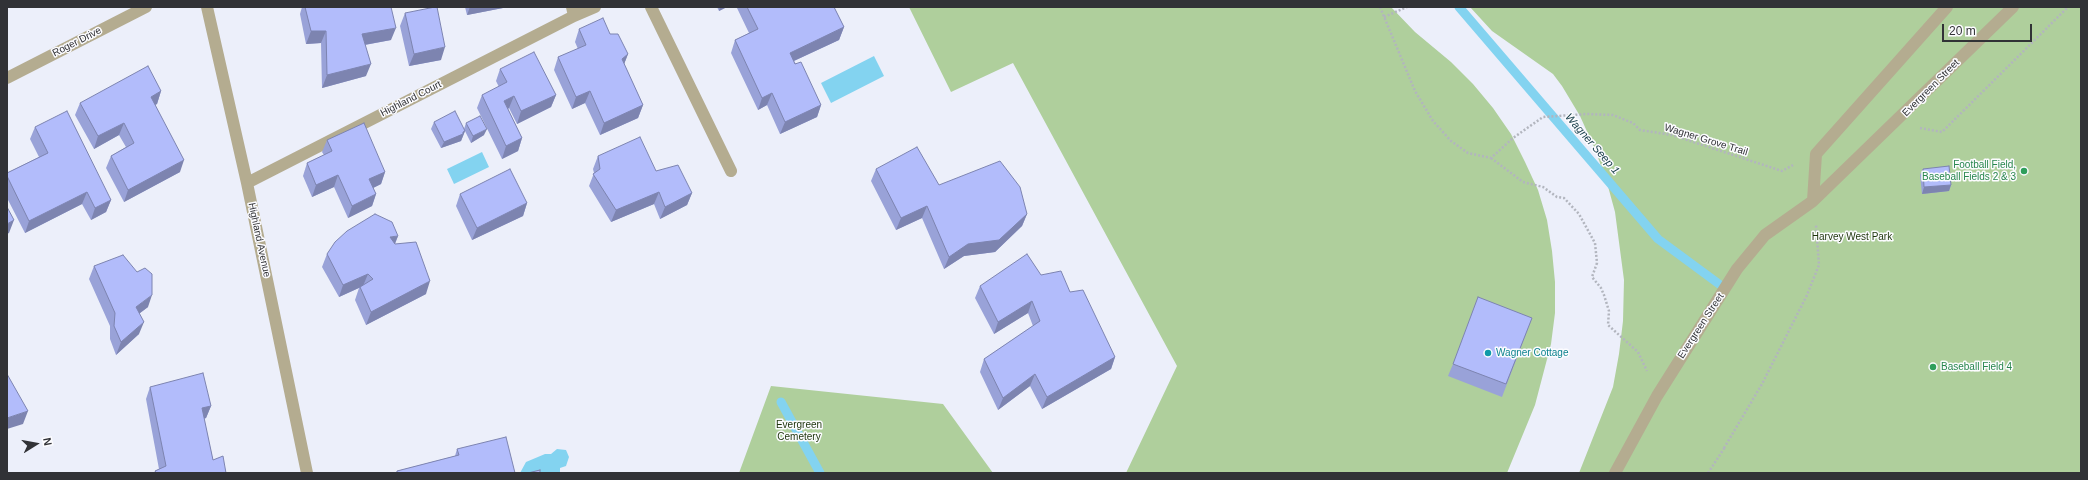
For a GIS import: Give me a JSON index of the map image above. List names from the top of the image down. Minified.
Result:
{"streets":{"street":["Roger Drive","Evergreen Street","Highland Court","Highland Avenue"],"path":["Wagner Grove Trail"]},"crossings":[["Highland Court","Highland Avenue"]],"water":["Wagner Seep 1"],"parks":["Harvey West Park","Evergreen Cemetery"],"places":["Football Field, Baseball Fields 2 & 3","Wagner Cottage","Baseball Field 4"],"scale_bar":"20 m","north":"right"}
